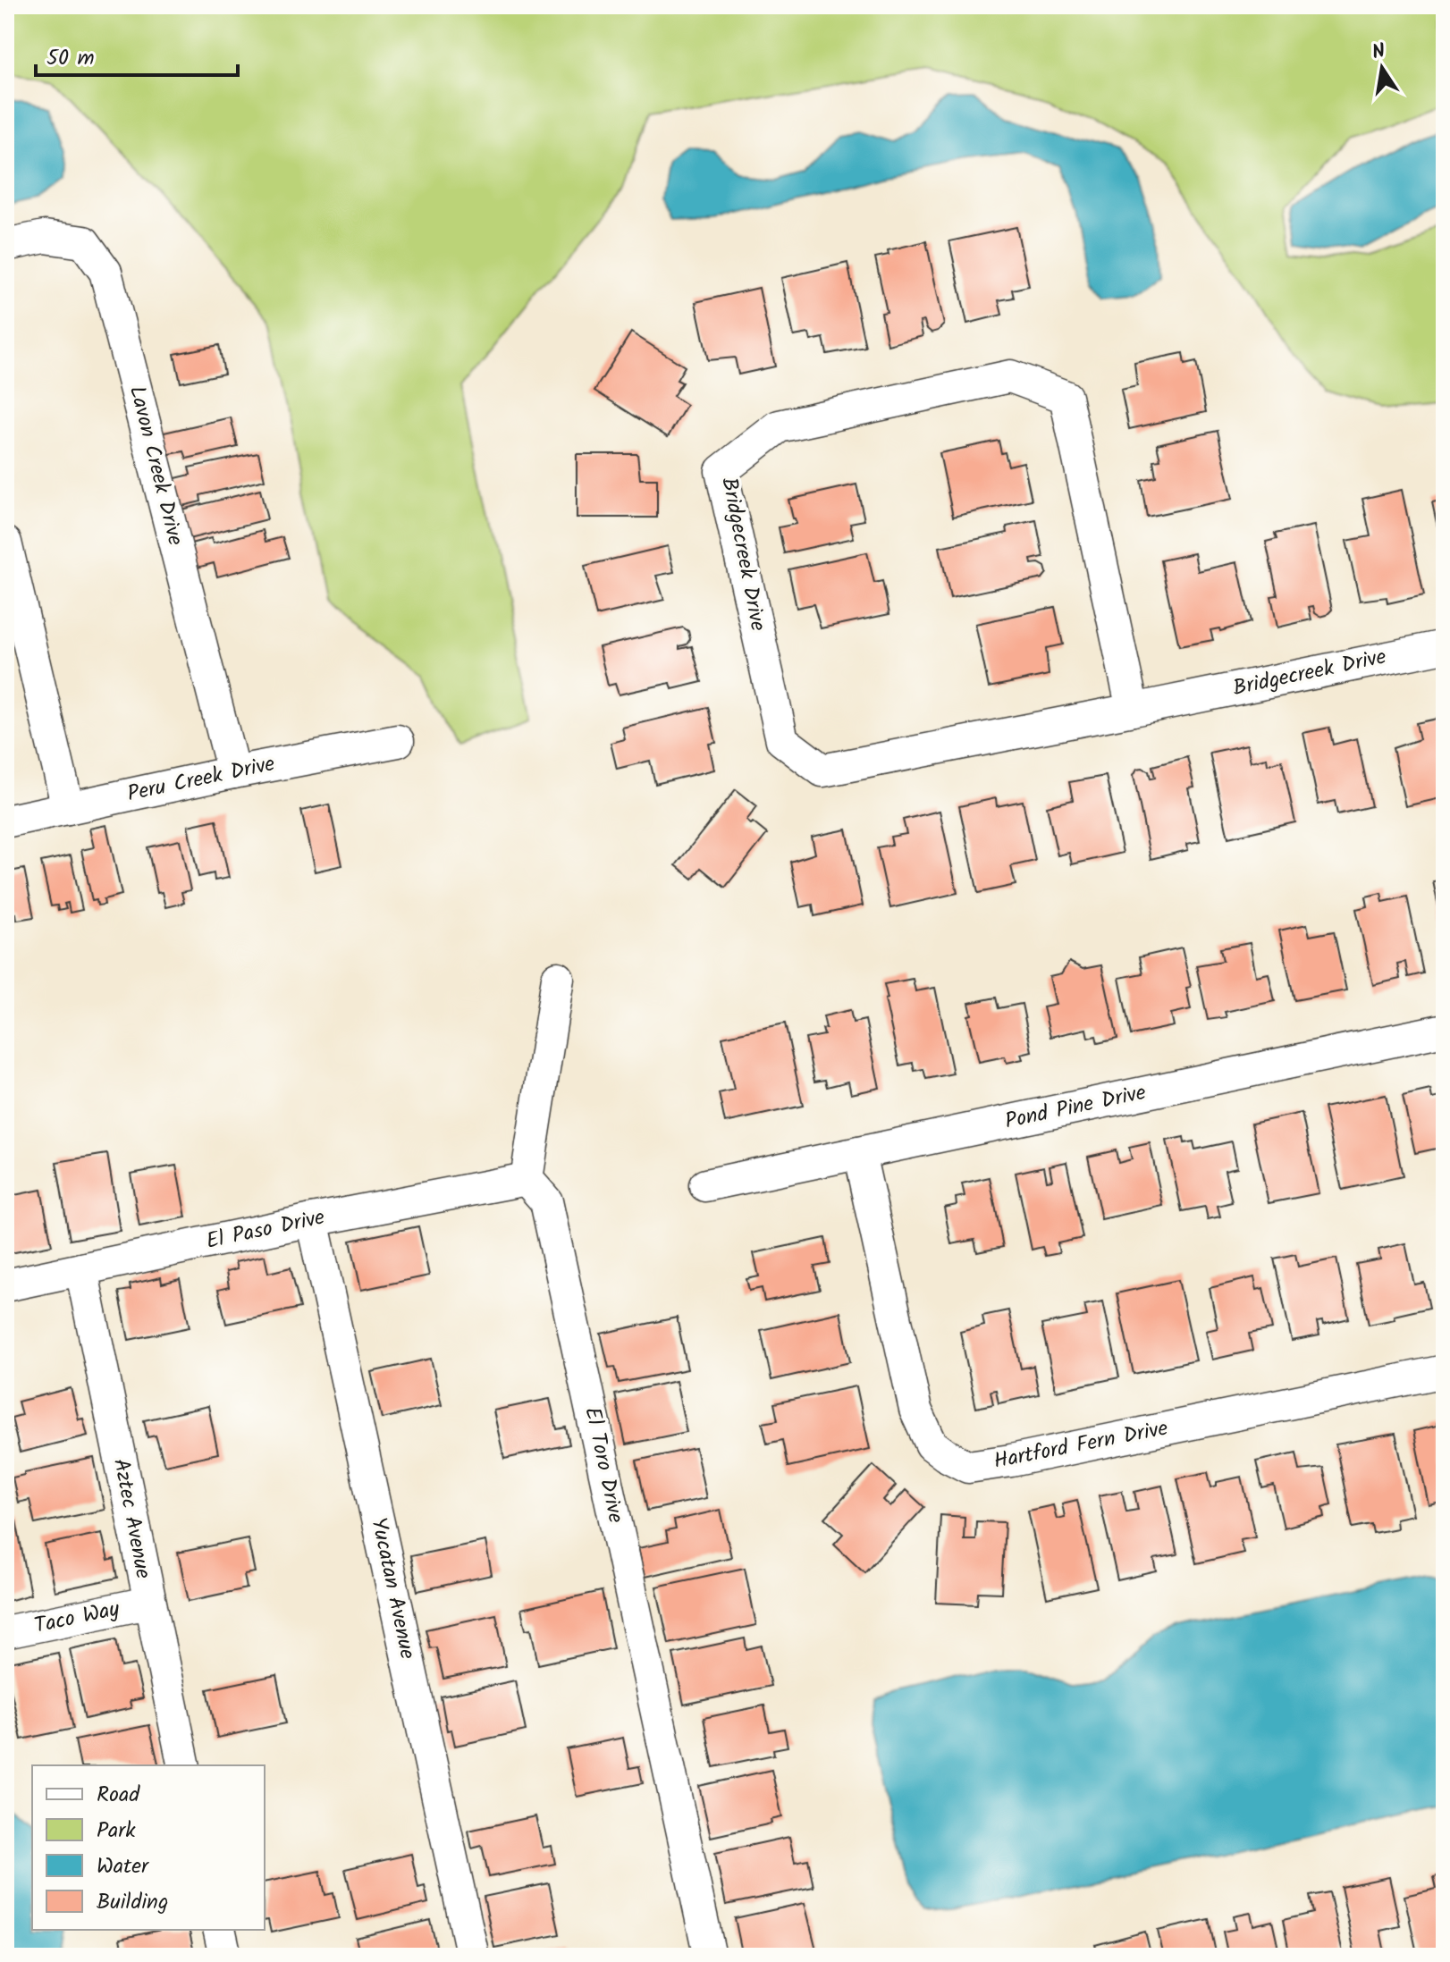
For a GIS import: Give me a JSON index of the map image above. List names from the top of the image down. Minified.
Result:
{"streets":{"street":["Lavon Creek Drive","Bridgecreek Drive","Peru Creek Drive","Pond Pine Drive","El Paso Drive","Hartford Fern Drive","El Toro Drive","Aztec Avenue","Yucatan Avenue","Taco Way"]},"crossings":[["Lavon Creek Drive","Peru Creek Drive"],["Pond Pine Drive","Hartford Fern Drive"],["El Paso Drive","El Toro Drive"],["El Paso Drive","Aztec Avenue"],["El Paso Drive","Yucatan Avenue"],["Aztec Avenue","Taco Way"]],"legend":["Road","Park","Water","Building"],"scale_bar":"50 m","north":"top"}
